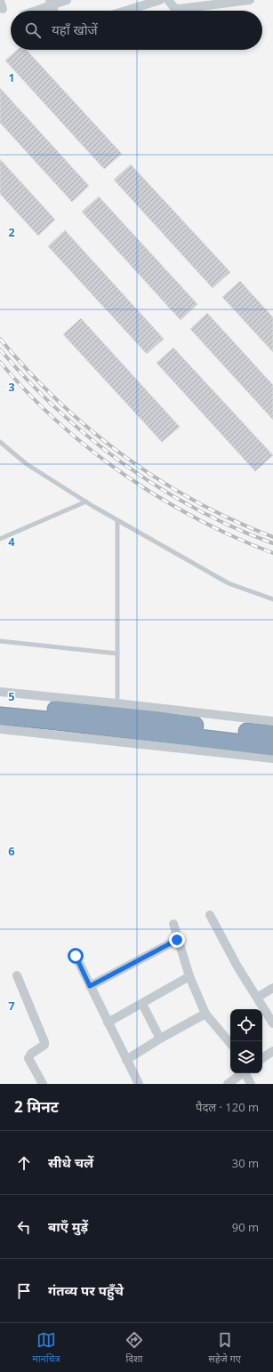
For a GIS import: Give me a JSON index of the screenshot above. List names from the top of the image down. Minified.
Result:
{"page":{"search":"यहाँ खोजें","heading":["2 मिनट","पैदल · 120 m"],"list":[["सीधे चलें","30 m"],["बाएँ मुड़ें","90 m"],"गंतव्य पर पहुँचे"],"nav":["मानचित्र","दिशा","सहेजे गए"]},"grid":{"rows":["1","2","3","4","5","6","7"]}}
